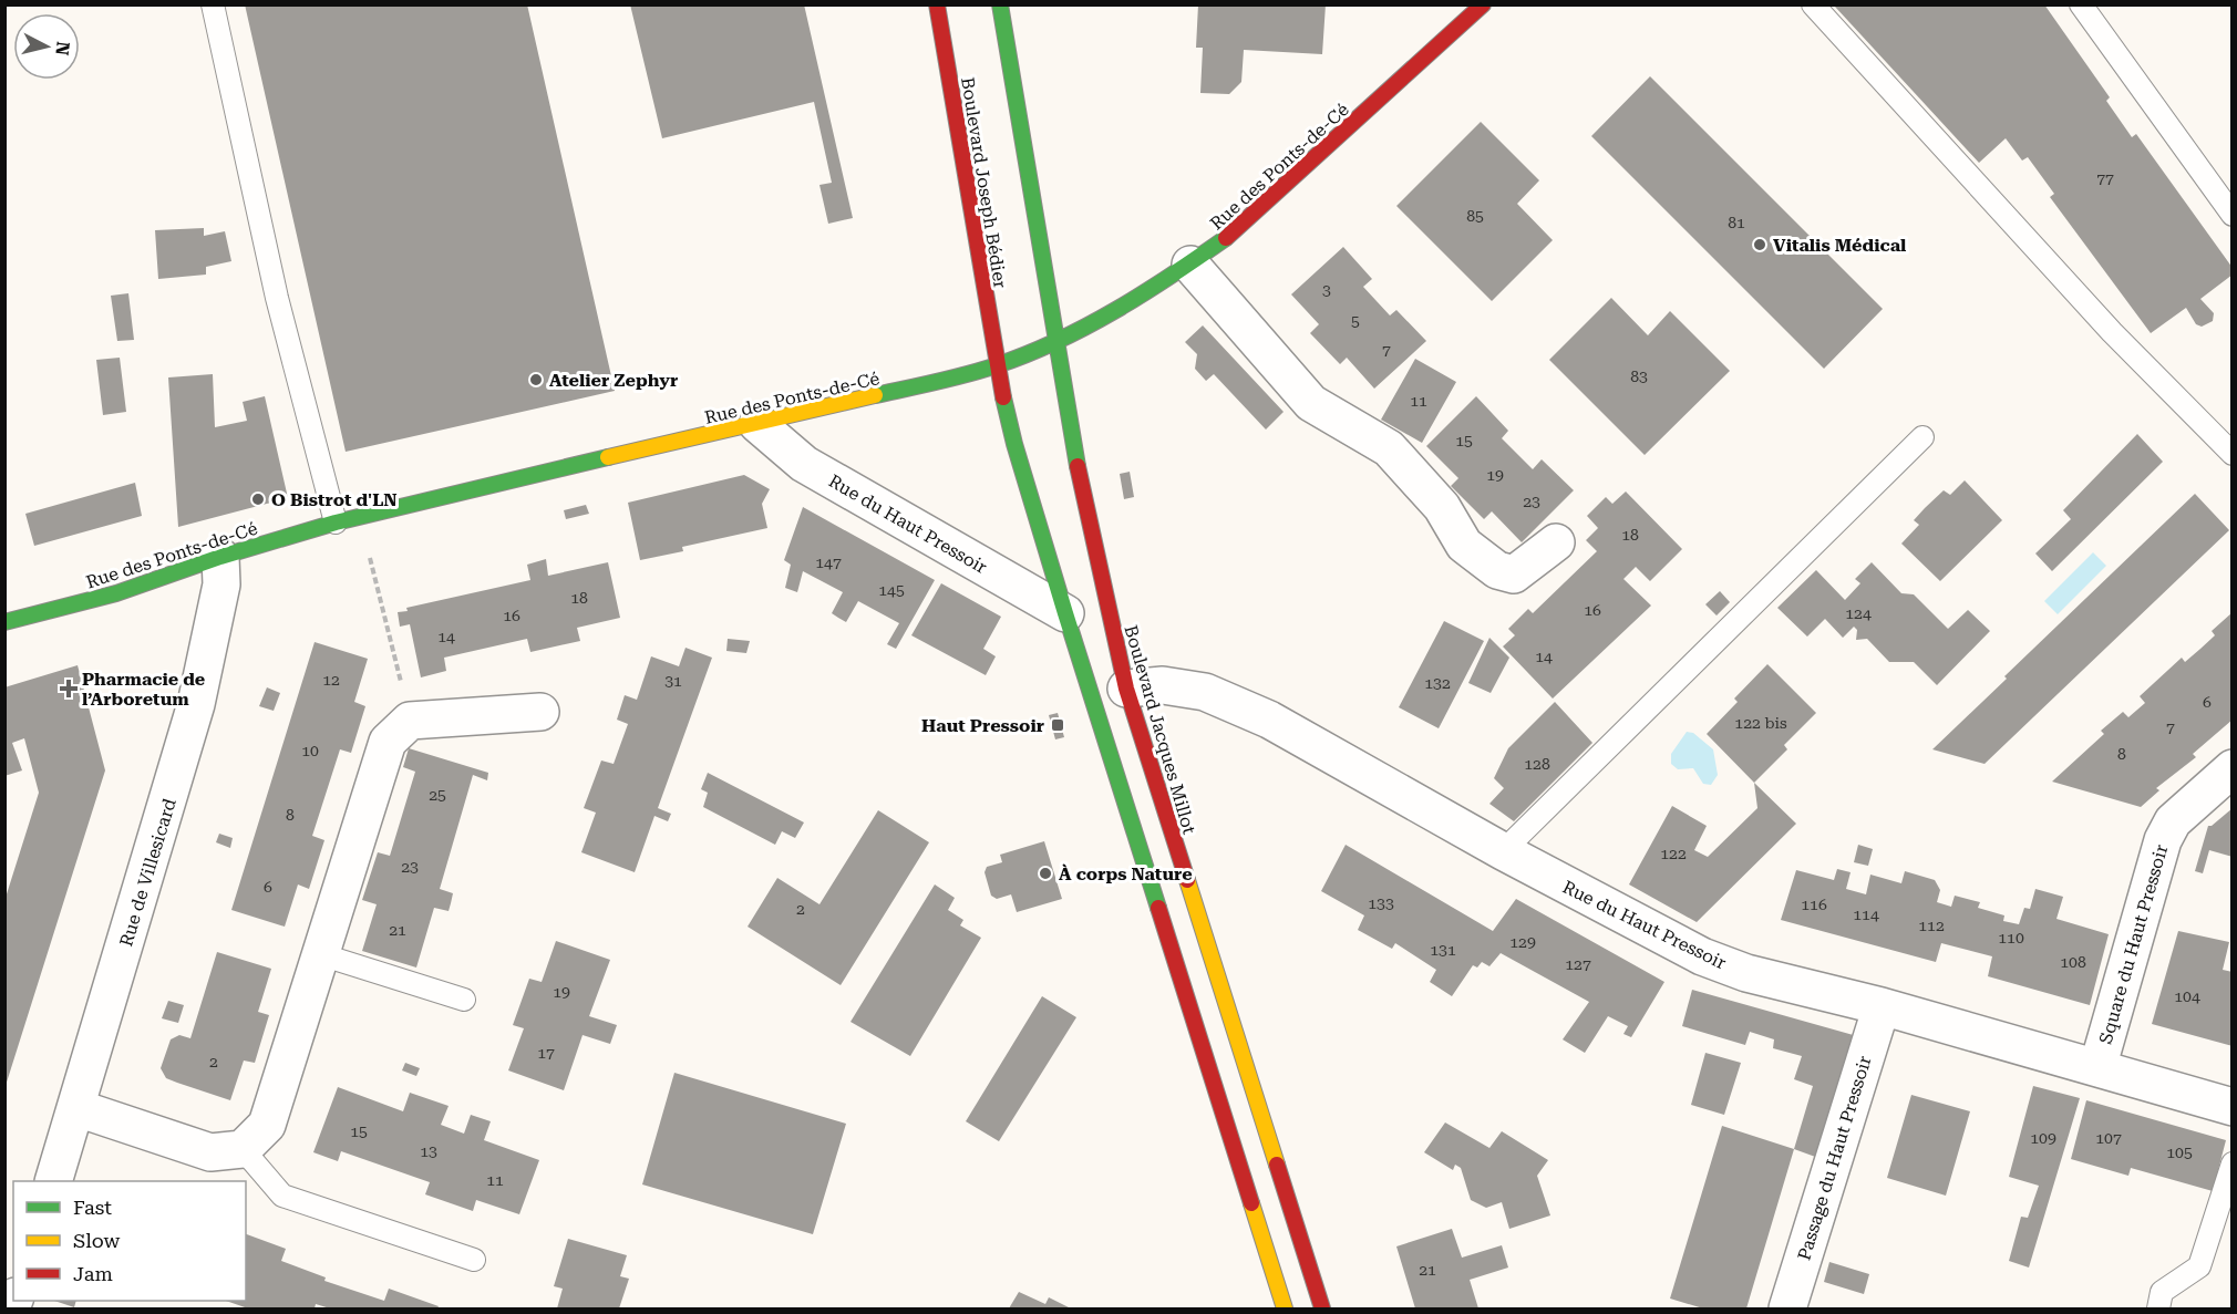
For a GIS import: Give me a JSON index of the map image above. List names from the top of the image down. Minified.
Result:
{"streets":{"main road":["Rue des Ponts-de-Cé","Boulevard Joseph Bédier","Boulevard Jacques Millot"],"street":["Rue du Haut Pressoir","Rue de Villesicard","Square du Haut Pressoir","Passage du Haut Pressoir"]},"crossings":[["Rue des Ponts-de-Cé","Boulevard Joseph Bédier"],["Rue des Ponts-de-Cé","Rue du Haut Pressoir"],["Rue des Ponts-de-Cé","Boulevard Jacques Millot"],["Rue des Ponts-de-Cé","Rue de Villesicard"],["Rue du Haut Pressoir","Boulevard Jacques Millot"],["Rue du Haut Pressoir","Square du Haut Pressoir"],["Rue du Haut Pressoir","Passage du Haut Pressoir"]],"places":{"other":["Vitalis Médical","Atelier Zephyr","O Bistrot d'LN","À corps Nature"],"health":["Pharmacie de l’Arboretum"],"transit":["Haut Pressoir"]},"house_numbers":["77","85","81","3","5","7","83","11","15","19","23","18","147","145","18","16","124","16","14","14","12","31","132","6","122 bis","7","10","8","128","25","8","122","23","6","133","116","2","114","112","21","110","129","131","108","127","19","104","17","2","15","109","107","13","105","11","21"],"legend":["Fast","Slow","Jam"],"north":"right"}
